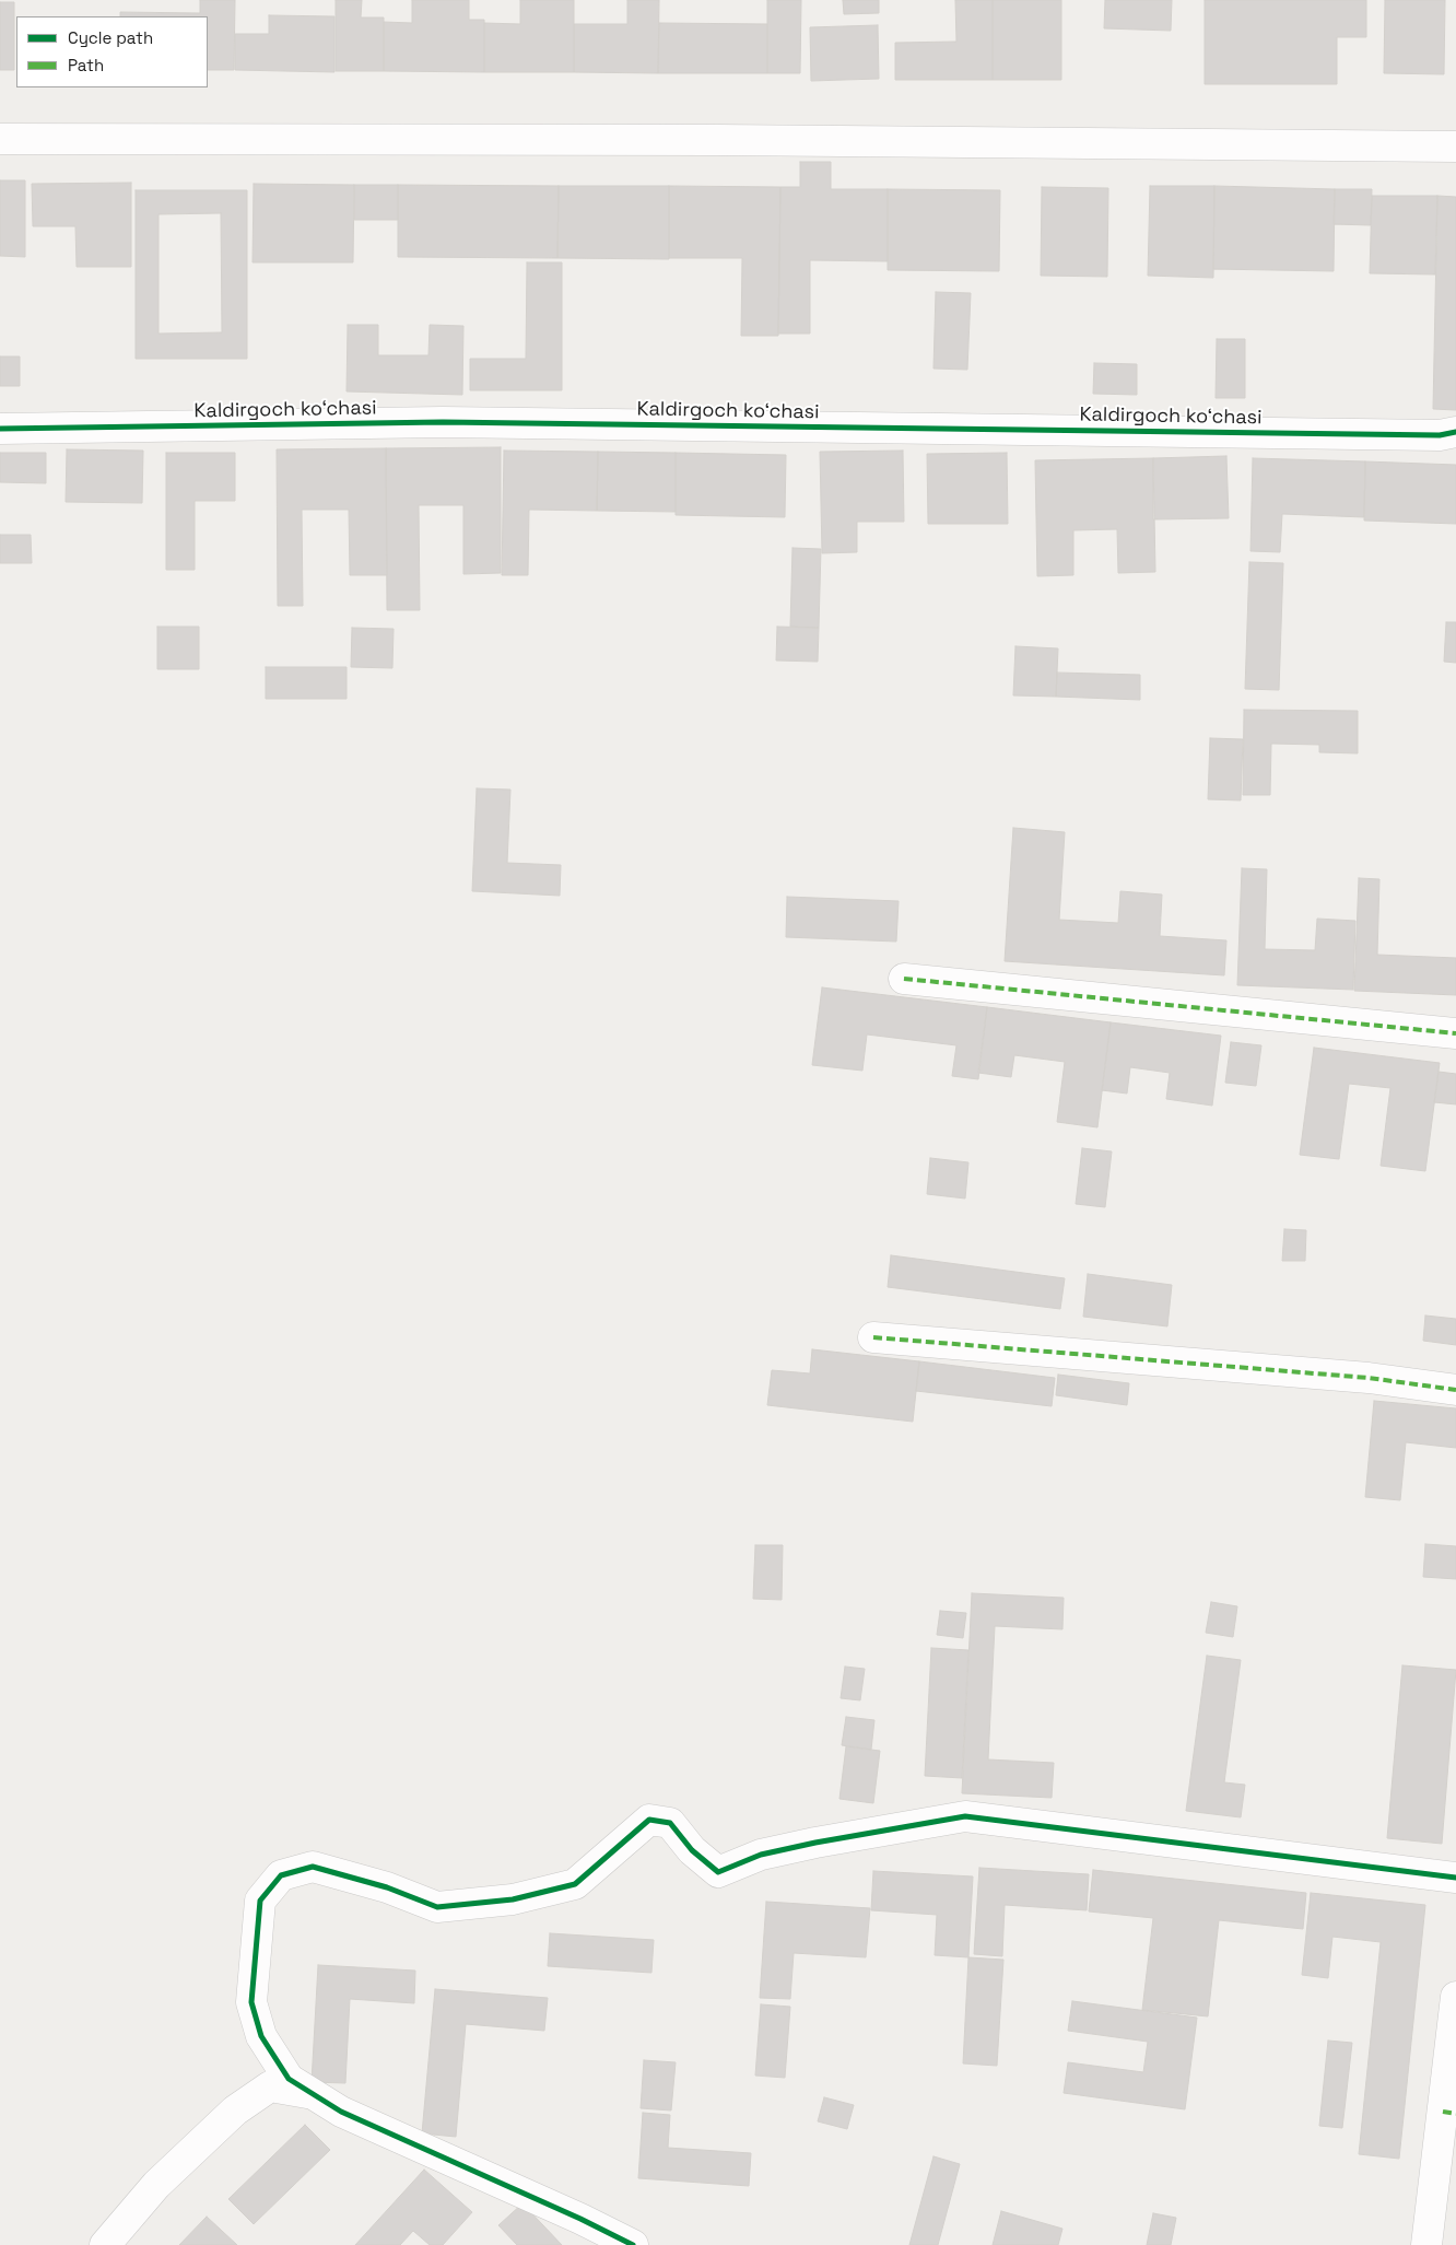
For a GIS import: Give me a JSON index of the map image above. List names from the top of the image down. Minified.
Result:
{"streets":{"street":["Kaldirgoch koʻchasi"]},"legend":["Cycle path","Path"]}
